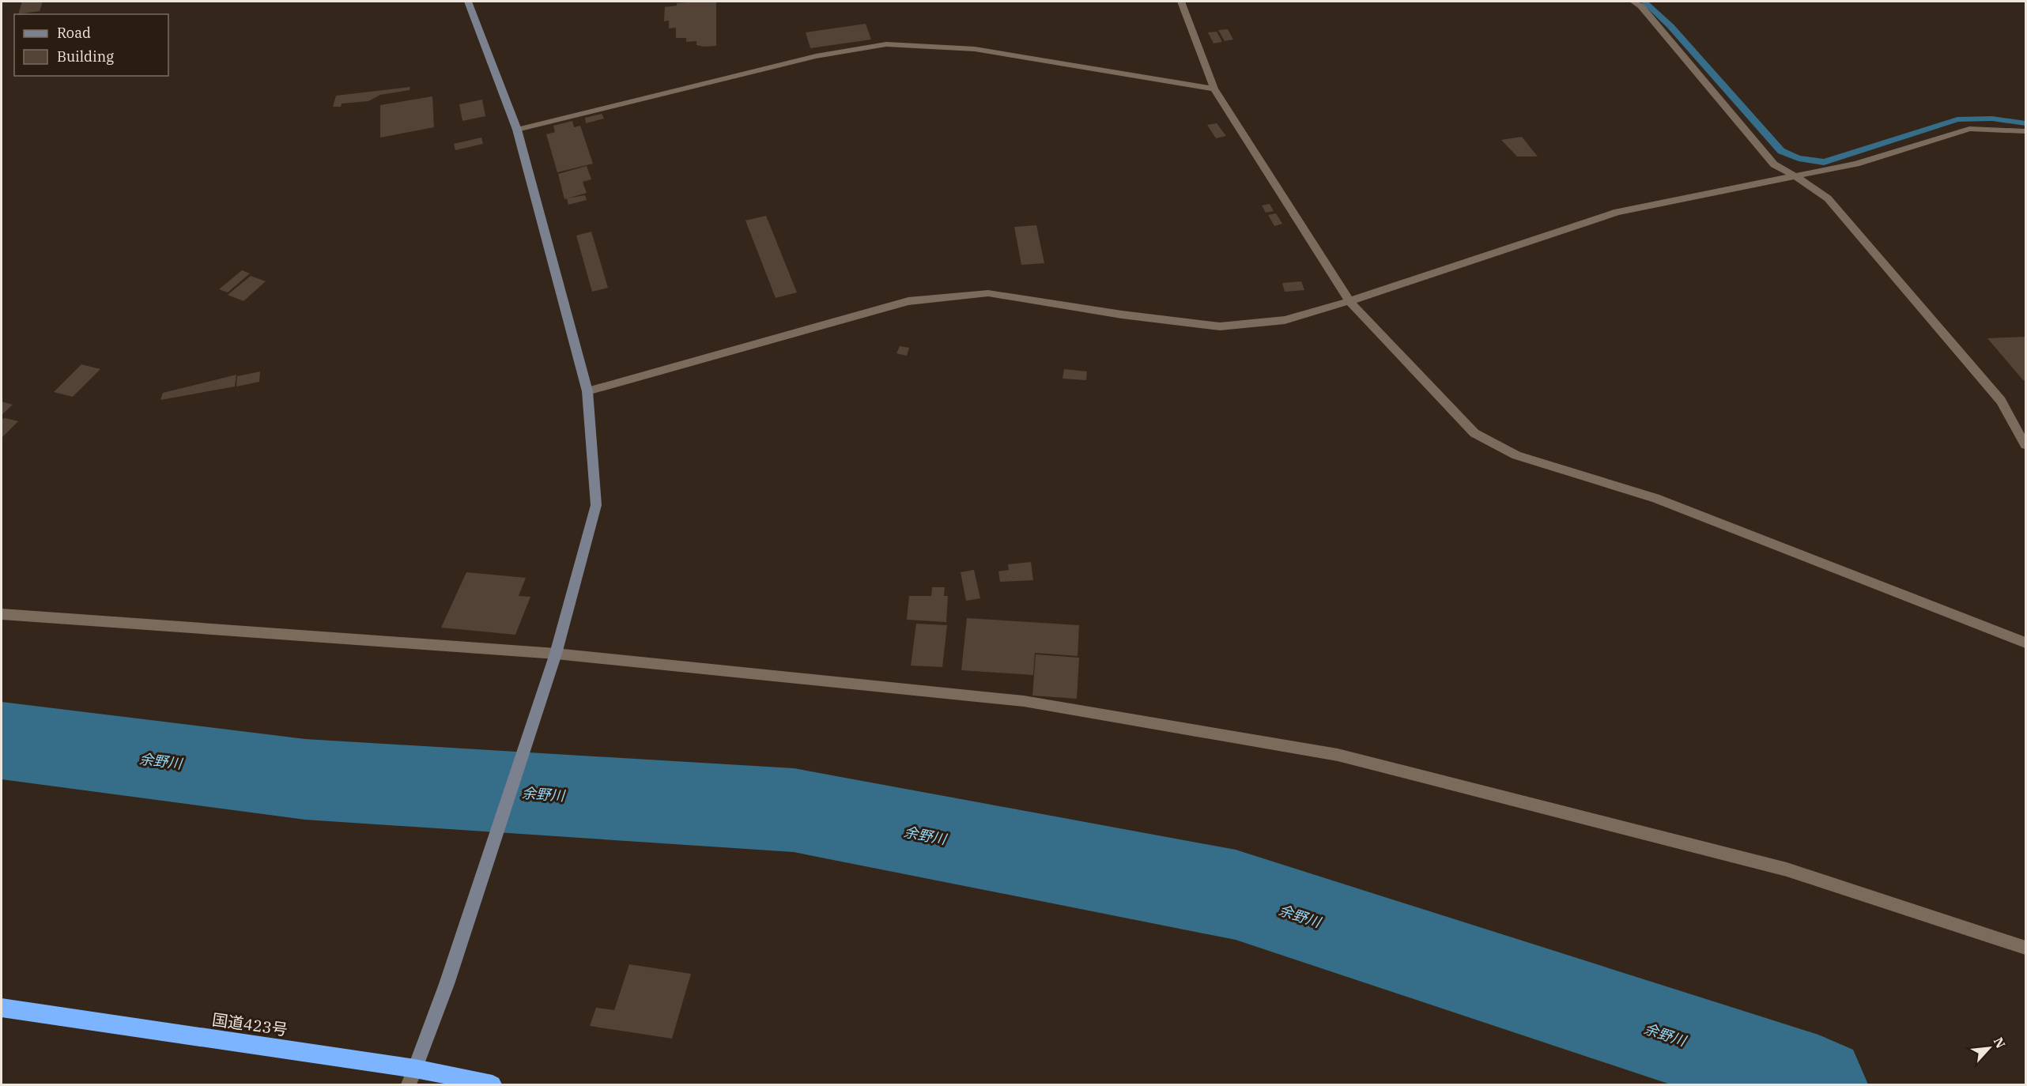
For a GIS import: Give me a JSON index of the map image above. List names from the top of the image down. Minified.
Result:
{"streets":{"highway":["国道423号"]},"water":["余野川"],"legend":["Road","Building"],"north":"top right"}
